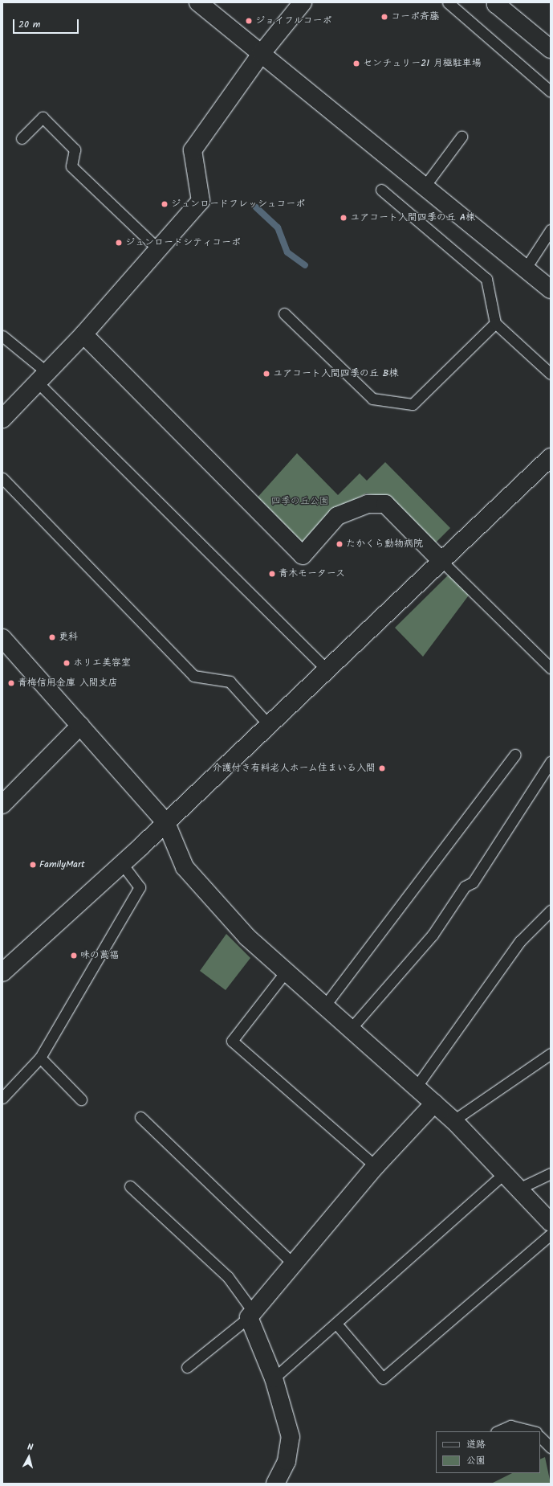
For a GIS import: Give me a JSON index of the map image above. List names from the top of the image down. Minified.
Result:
{"parks":["四季の丘公園"],"places":["コーポ斉藤","ジョイフルコーポ","センチュリー21 月極駐車場","ジュンロードフレッシュコーポ","ユアコート入間四季の丘 A棟","ジュンロードシティコーポ","ユアコート入間四季の丘 B棟","たかくら動物病院","青木モータース","更科","ホリエ美容室","青梅信用金庫 入間支店","介護付き有料老人ホーム住まいる入間","FamilyMart","味の萬福"],"legend":["道路","公園"],"scale_bar":"20 m","north":"top"}
